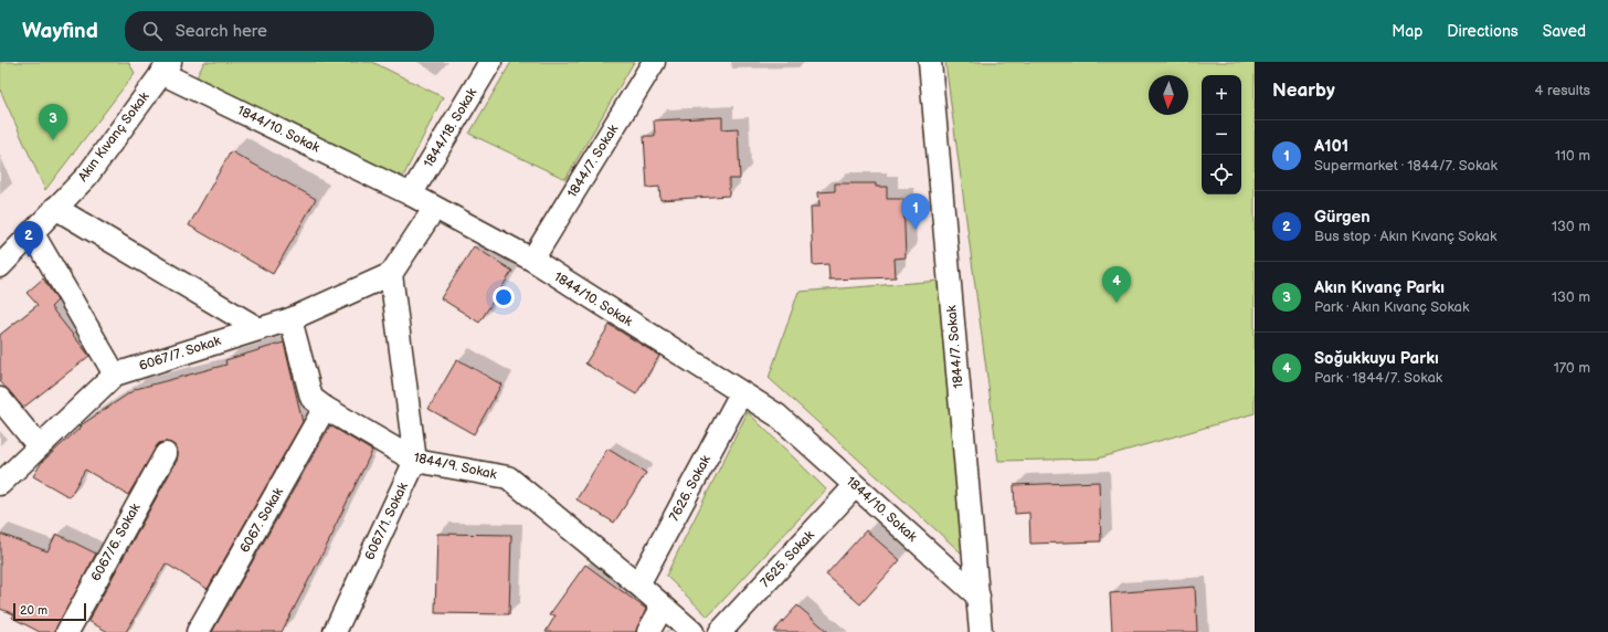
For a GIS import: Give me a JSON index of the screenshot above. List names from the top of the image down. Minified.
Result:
{"streets":{"street":["1844/18. Sokak","1844/10. Sokak","Akın Kıvanç Sokak","1844/7. Sokak","6067/7. Sokak","1844/9. Sokak","7626. Sokak","6067. Sokak","6067/1. Sokak","6067/6. Sokak","7625. Sokak"]},"crossings":[["1844/18. Sokak","1844/10. Sokak"],["1844/10. Sokak","Akın Kıvanç Sokak"],["1844/10. Sokak","1844/7. Sokak"],["1844/10. Sokak","7626. Sokak"],["1844/10. Sokak","7625. Sokak"],["6067/7. Sokak","1844/9. Sokak"],["1844/9. Sokak","7626. Sokak"],["1844/9. Sokak","6067. Sokak"],["1844/9. Sokak","6067/1. Sokak"]],"scale_bar":"20 m","north":"bottom","page":{"header":"Wayfind","search":"Search here","nav":["Map","Directions","Saved"],"heading":["Nearby","4 results"],"map_buttons":["+","−"],"pins":["3","1","2","4"],"list":[{"mark":"1","name":"A101","note":"Supermarket · 1844/7. Sokak","value":"110 m"},{"mark":"2","name":"Gürgen","note":"Bus stop · Akın Kıvanç Sokak","value":"130 m"},{"mark":"3","name":"Akın Kıvanç Parkı","note":"Park · Akın Kıvanç Sokak","value":"130 m"},{"mark":"4","name":"Soğukkuyu Parkı","note":"Park · 1844/7. Sokak","value":"170 m"}],"scale":"20 m"}}
